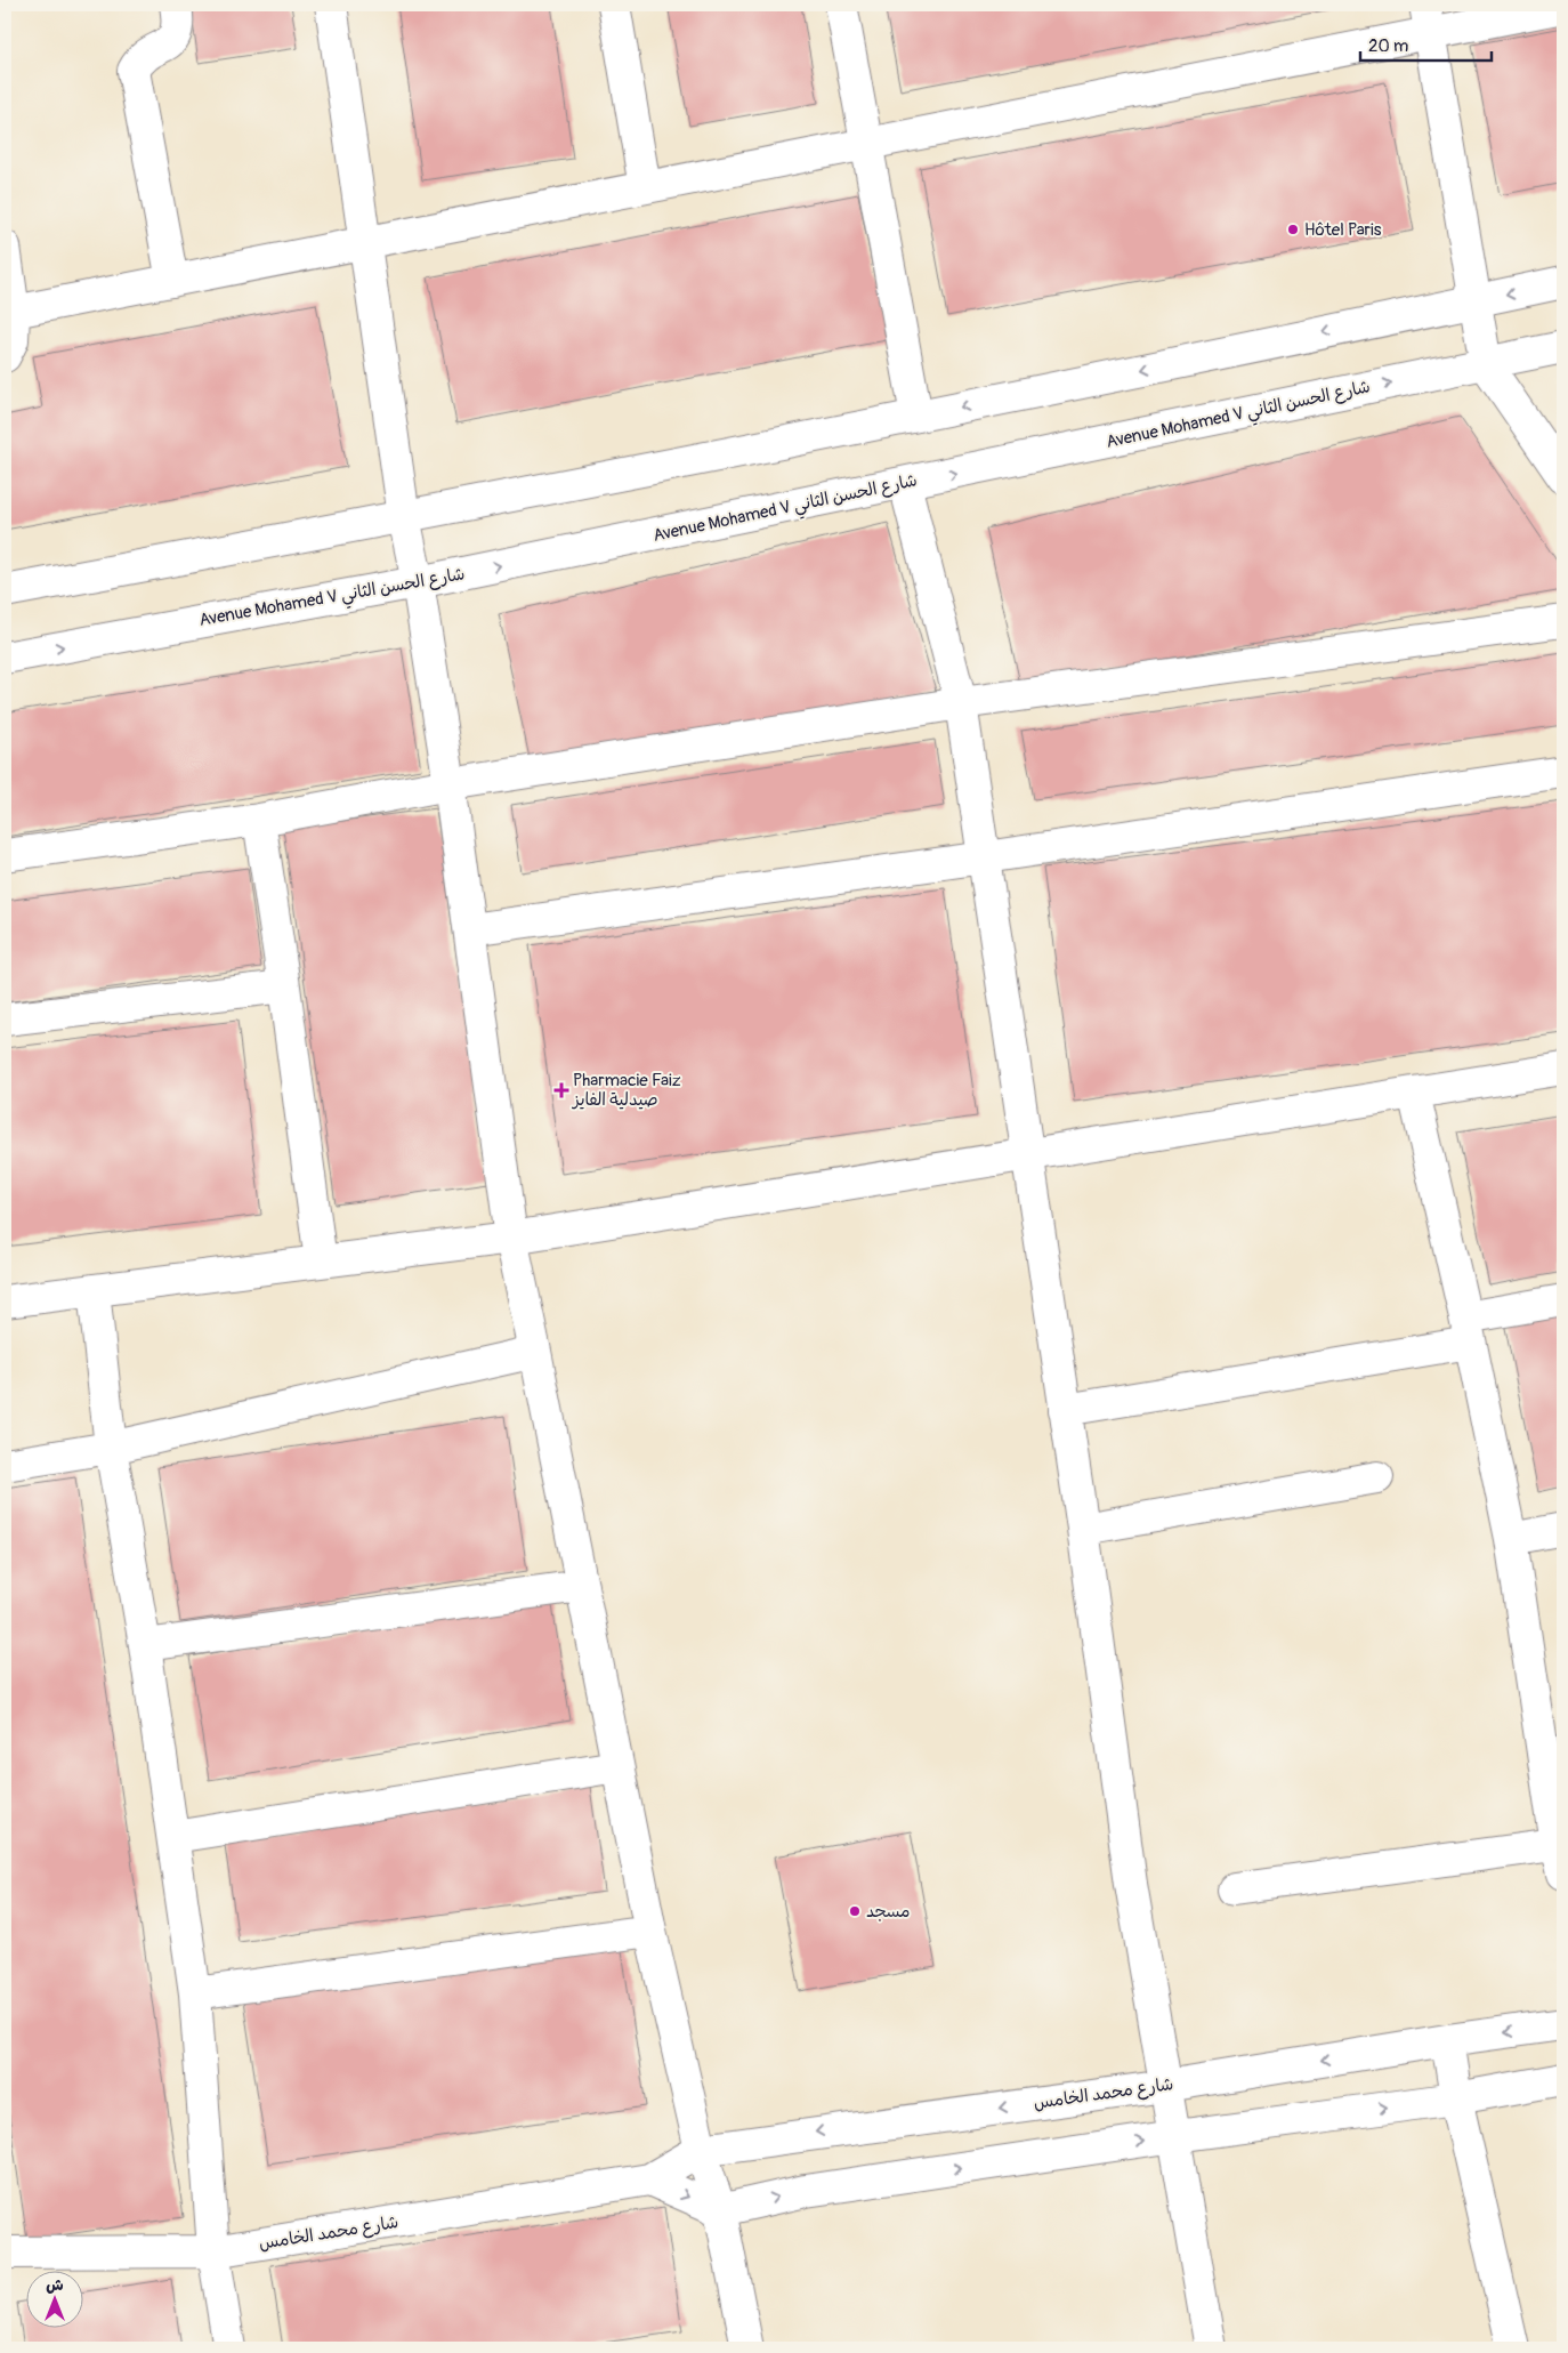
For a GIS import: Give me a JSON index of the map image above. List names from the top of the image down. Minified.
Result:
{"streets":{"street":["Avenue Mohamed V شارع الحسن الثاني","شارع محمد الخامس"]},"places":{"other":["Hôtel Paris","مسجد"],"health":["Pharmacie Faiz صيدلية الفايز"]},"scale_bar":"20 m","north":"top"}
